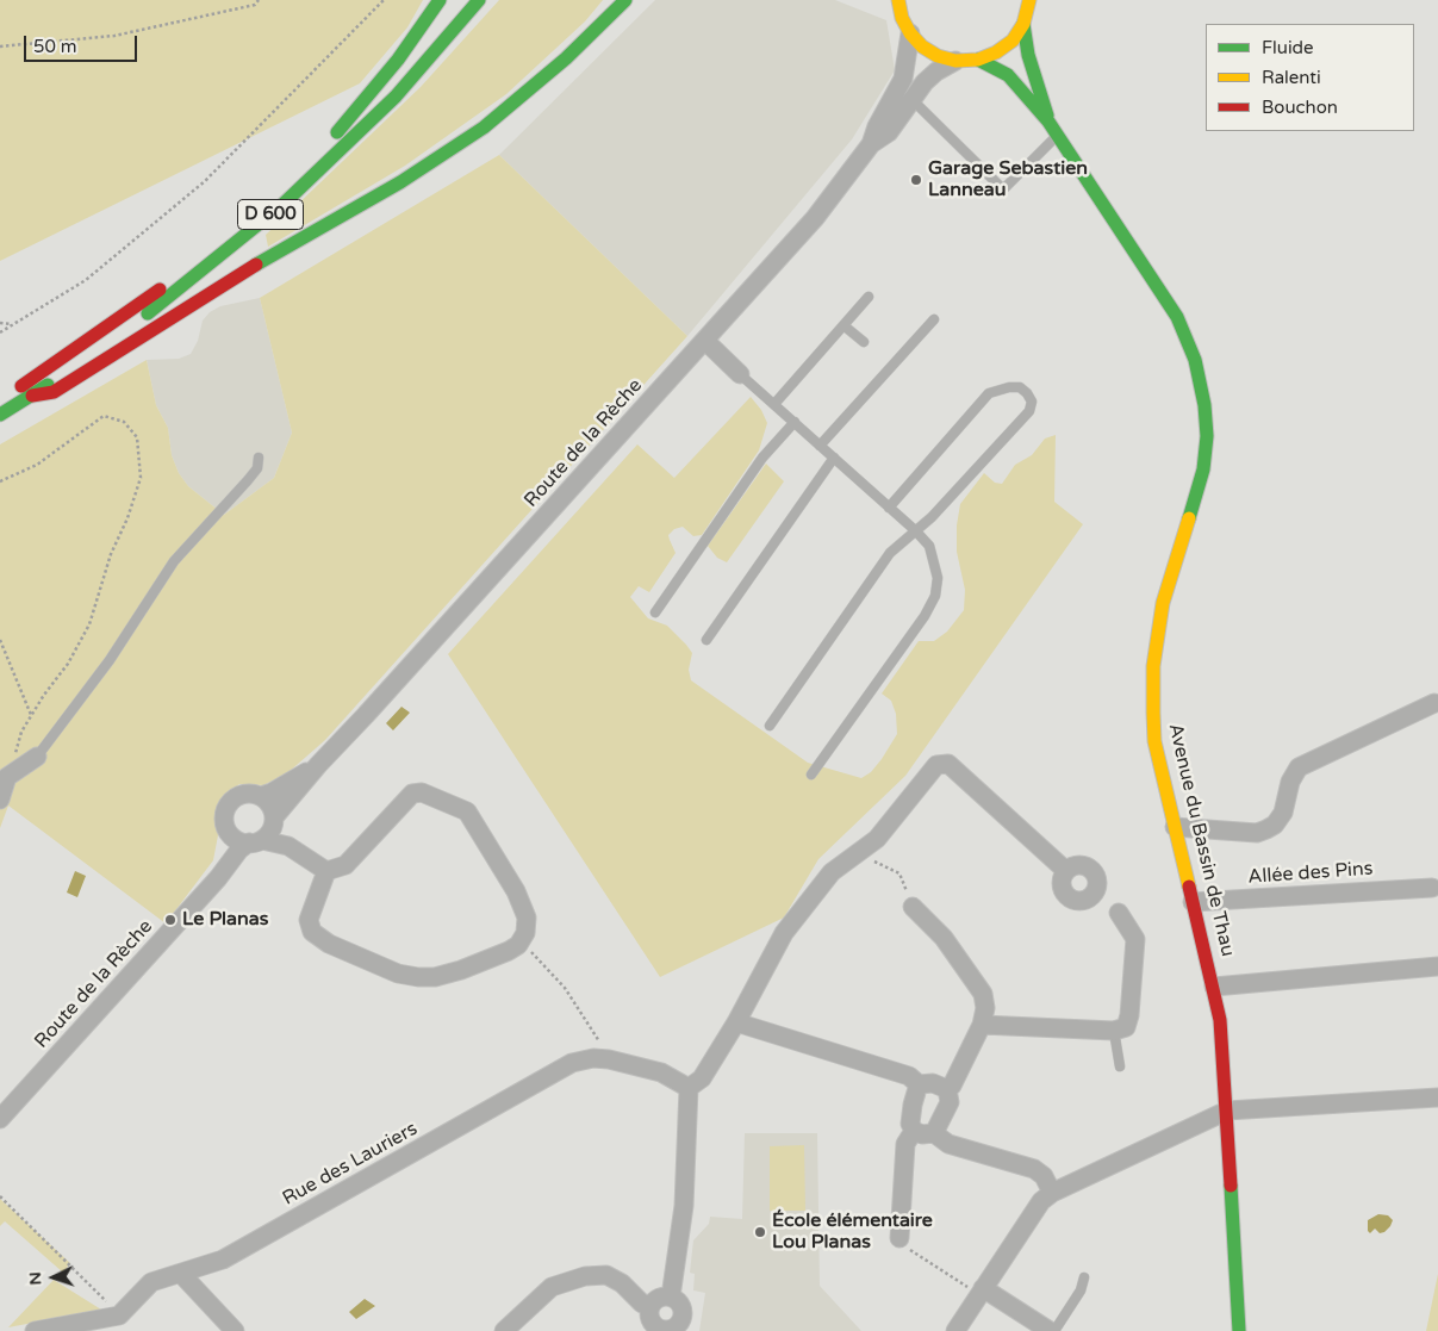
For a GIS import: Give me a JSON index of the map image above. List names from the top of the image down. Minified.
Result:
{"streets":{"main road":["D 600","Avenue du Bassin de Thau"],"street":["Route de la Rèche","Allée des Pins","Rue des Lauriers"]},"crossings":[["Avenue du Bassin de Thau","Allée des Pins"]],"places":["Garage Sebastien Lanneau","Le Planas","École élémentaire Lou Planas"],"legend":["Fluide","Ralenti","Bouchon"],"scale_bar":"50 m","north":"left"}
